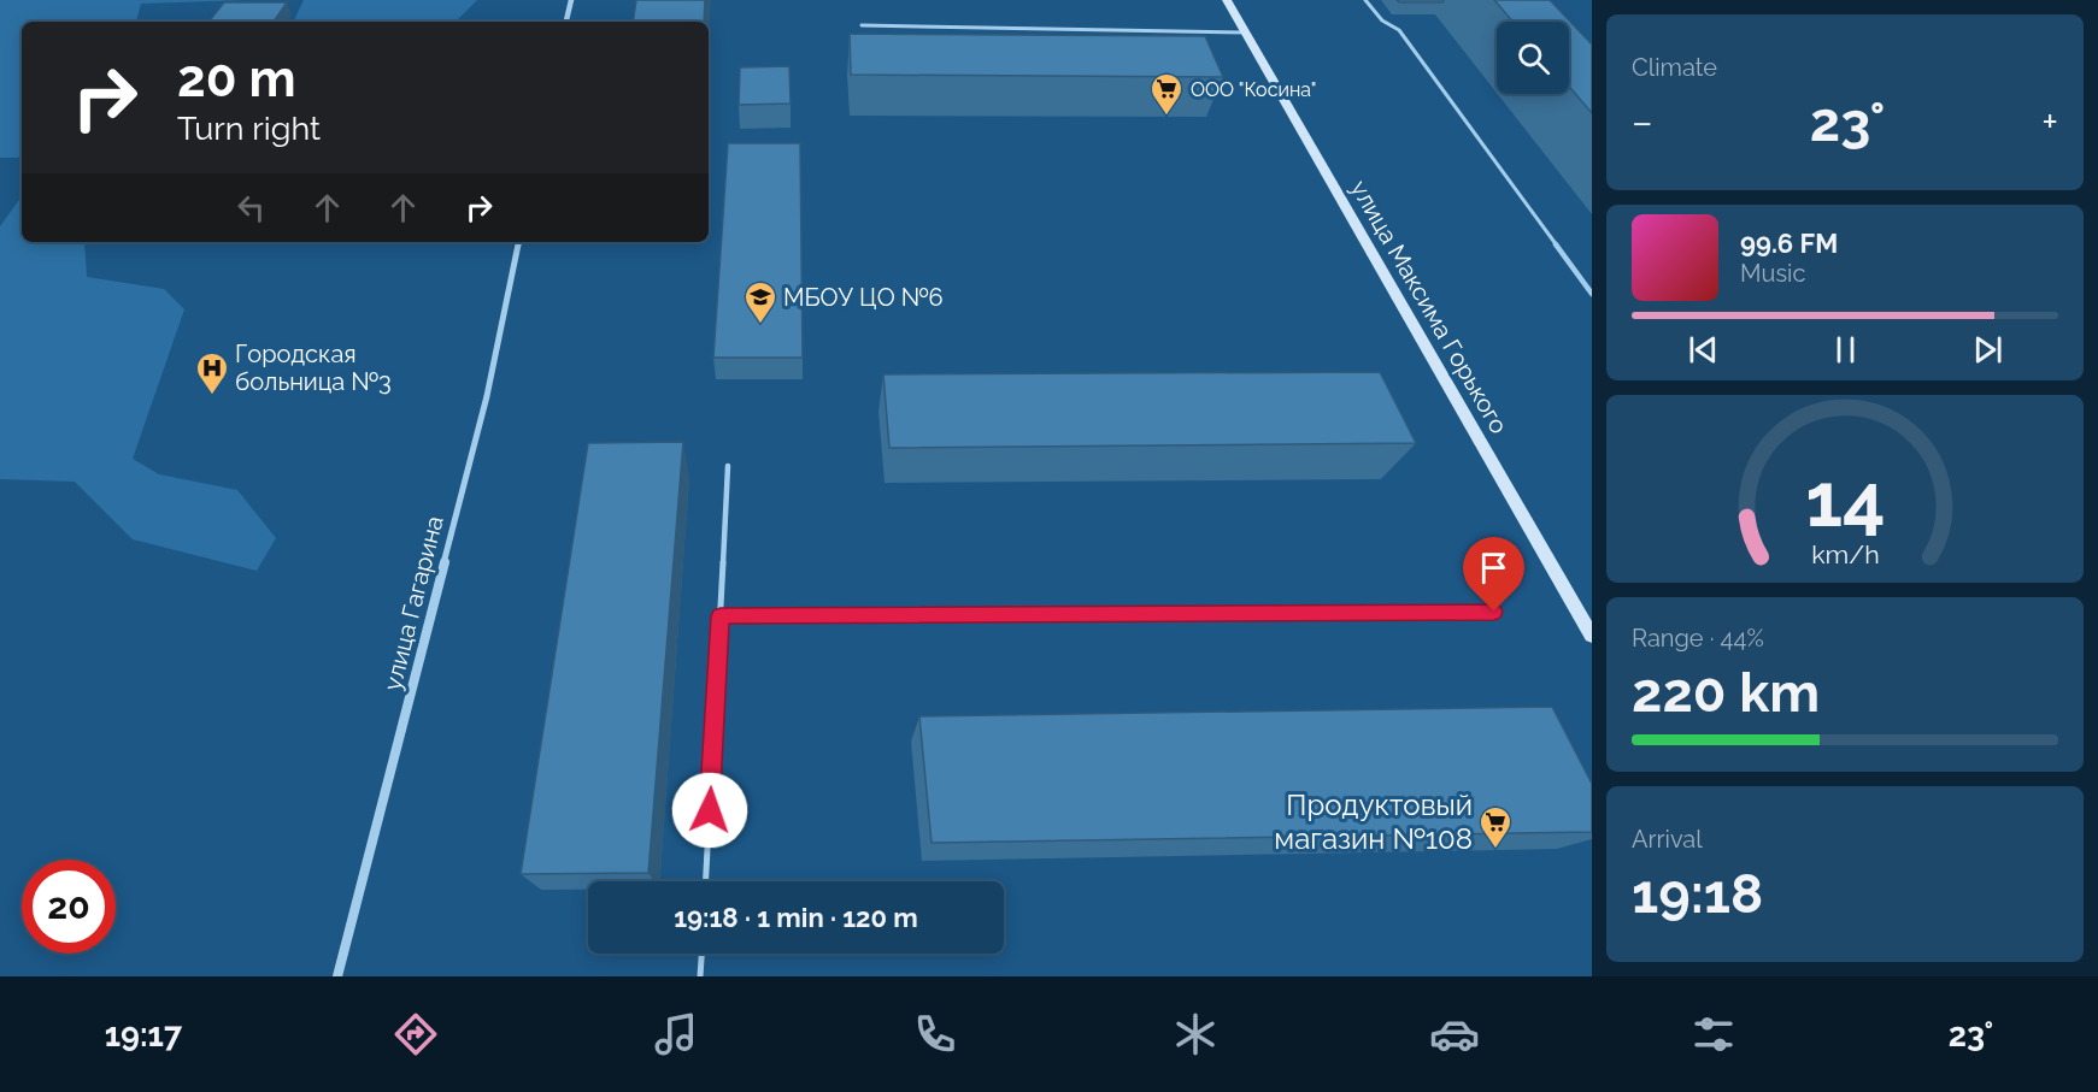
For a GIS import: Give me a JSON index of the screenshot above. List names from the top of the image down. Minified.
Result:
{"streets":{"street":["улица Максима Горького","улица Гагарина"]},"places":{"supermarket":["ООО \"Косина\"","Продуктовый магазин №108"],"school or university":["МБОУ ЦО №6"],"hospital":["Городская больница №3"]},"page":{"tile":["Climate",["Range · 44%","220 km"],["Arrival","19:18"]],"turn":["20 m","Turn right"],"heat":["−","23°","+"],"song":["99.6 FM","Music"],"limit":"20","trip":"19:18 · 1 min · 120 m","tabs":["19:17","23°"],"gauge":["14","km/h"]}}
